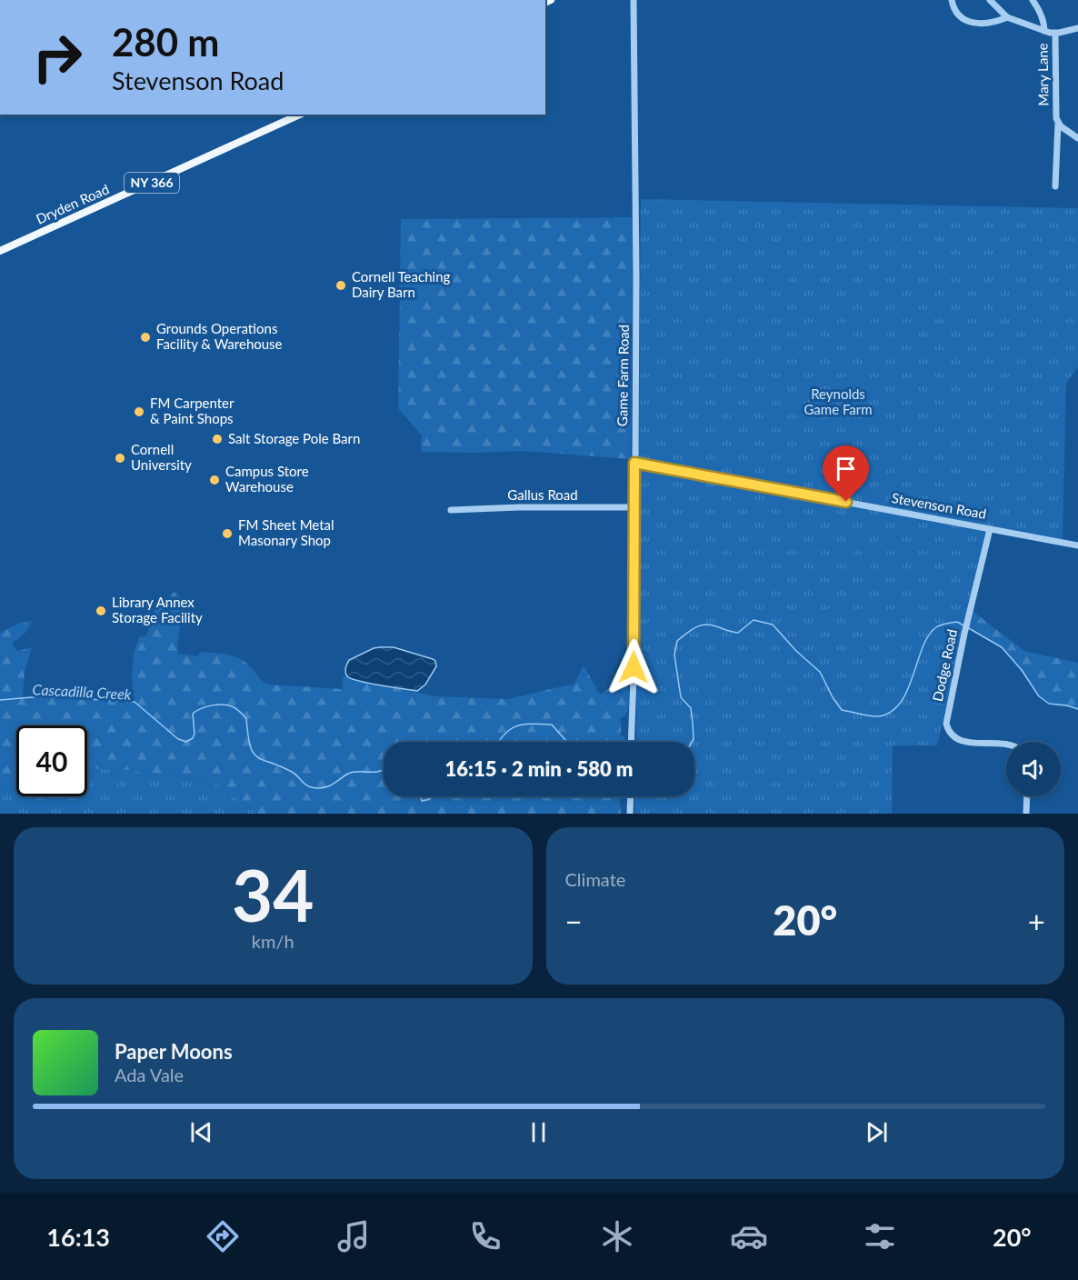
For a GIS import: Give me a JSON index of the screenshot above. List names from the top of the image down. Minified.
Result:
{"streets":{"main road":["NY 366","Dryden Road"],"street":["Mary Lane","Game Farm Road","Gallus Road","Stevenson Road","Dodge Road"]},"crossings":[["Game Farm Road","Gallus Road"],["Game Farm Road","Stevenson Road"],["Stevenson Road","Dodge Road"]],"water":["Cascadilla Creek"],"parks":["Reynolds Game Farm"],"places":["Cornell Teaching Dairy Barn","Grounds Operations Facility & Warehouse","FM Carpenter & Paint Shops","Salt Storage Pole Barn","Cornell University","Campus Store Warehouse","FM Sheet Metal Masonary Shop","Library Annex Storage Facility"],"page":{"turn":["280 m","Stevenson Road"],"limit":"40","trip":"16:15 · 2 min · 580 m","tile":[["34","km/h"],"Climate"],"heat":["−","20°","+"],"song":["Paper Moons","Ada Vale"],"tabs":["16:13","20°"]}}
